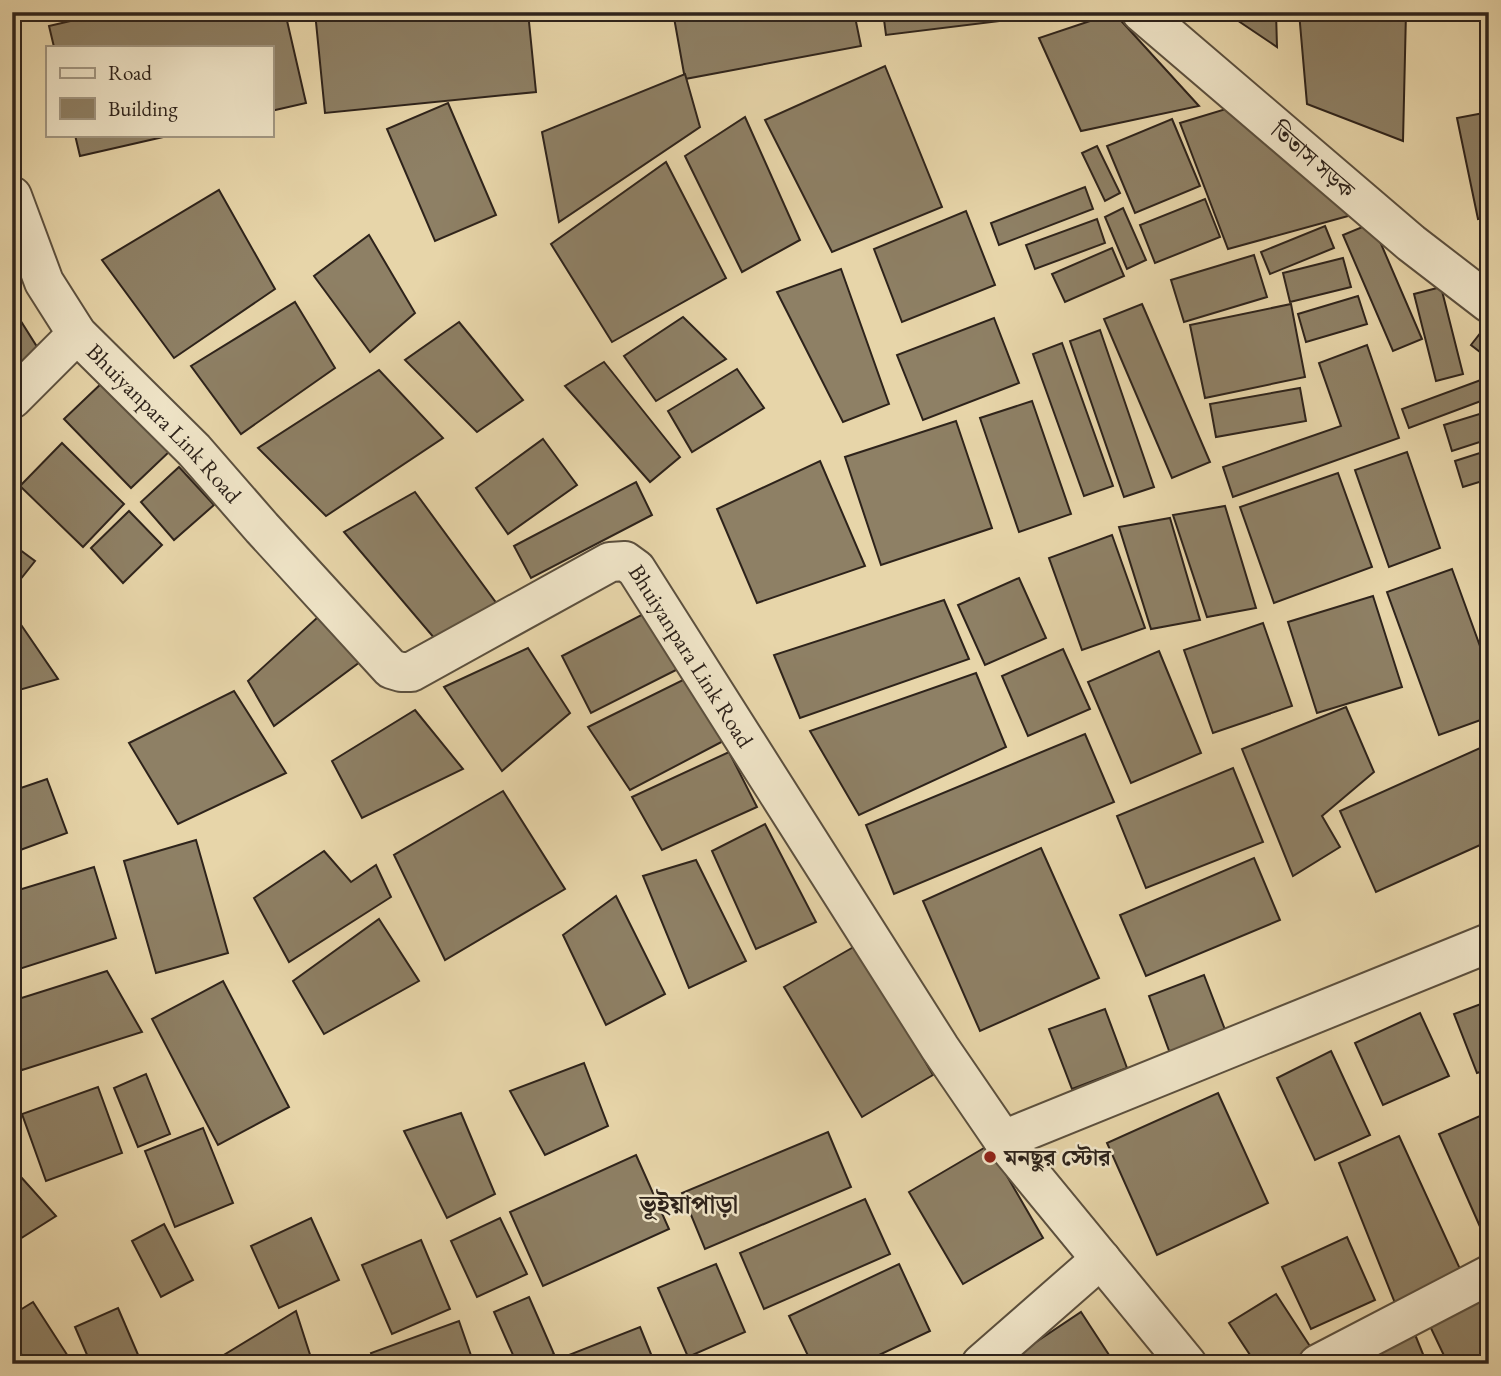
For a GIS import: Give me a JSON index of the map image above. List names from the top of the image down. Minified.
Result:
{"streets":{"street":["তিতাস সড়ক","Bhuiyanpara Link Road"]},"districts":["ভূইয়াপাড়া"],"places":["মনছুর স্টোর"],"legend":["Road","Building"]}
